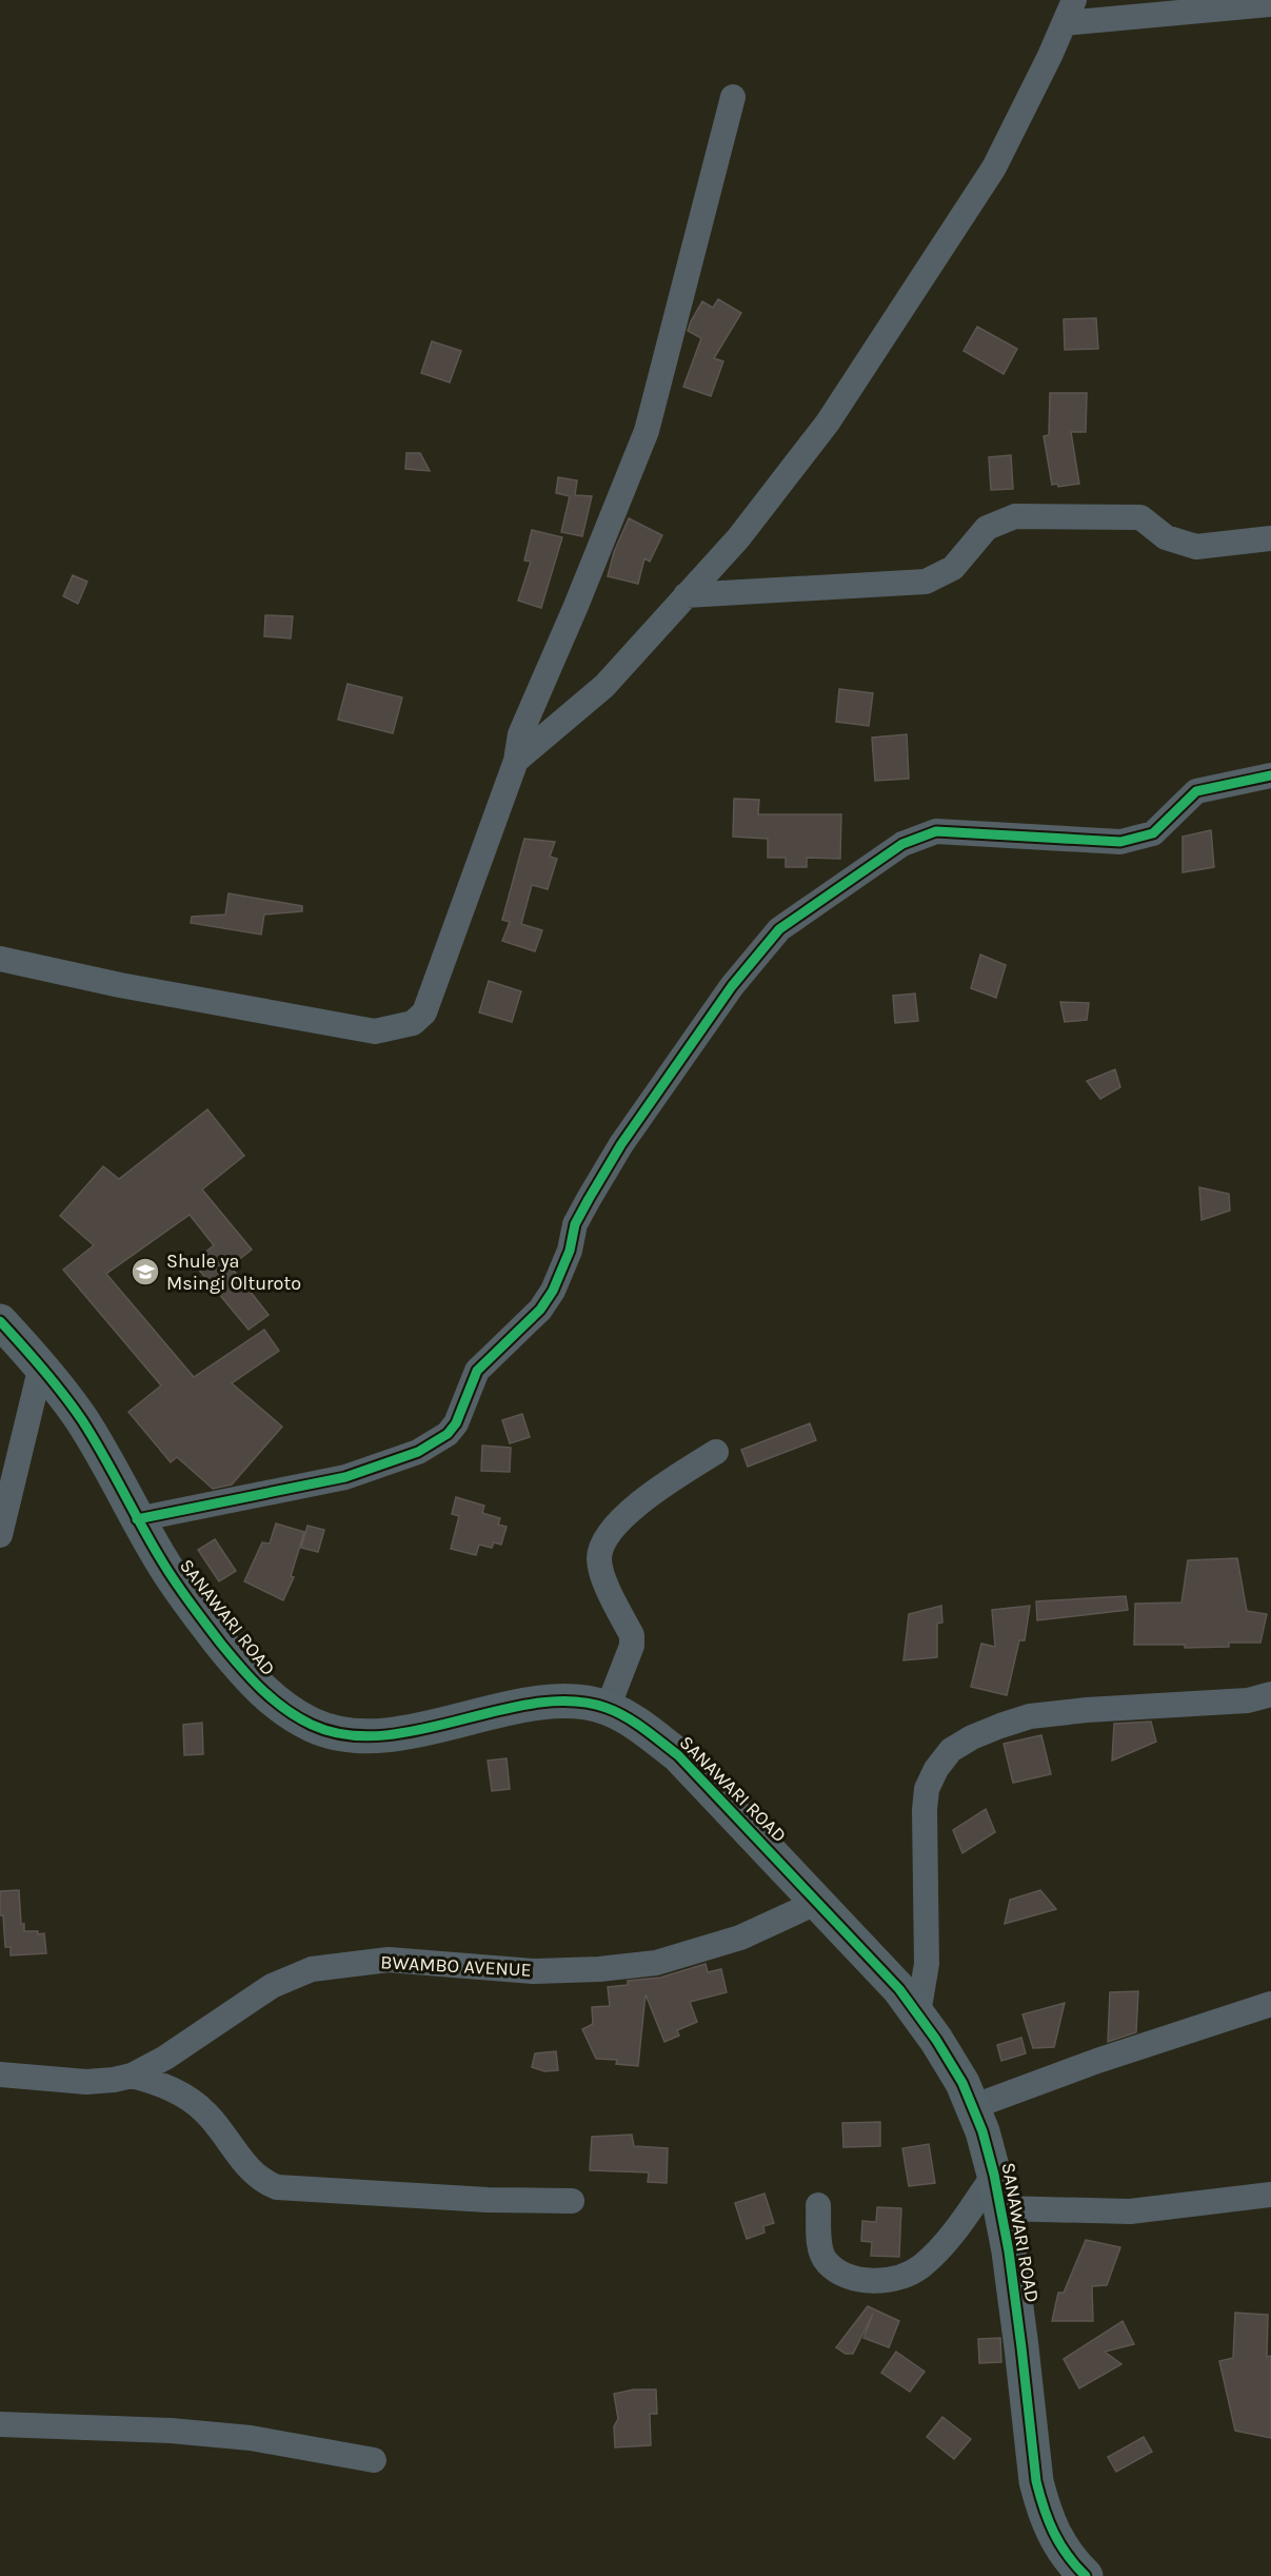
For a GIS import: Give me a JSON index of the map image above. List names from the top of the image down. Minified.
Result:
{"streets":{"street":["SANAWARI ROAD","BWAMBO AVENUE"]},"crossings":[["SANAWARI ROAD","BWAMBO AVENUE"]],"places":{"school or university":["Shule ya Msingi Olturoto"]}}
